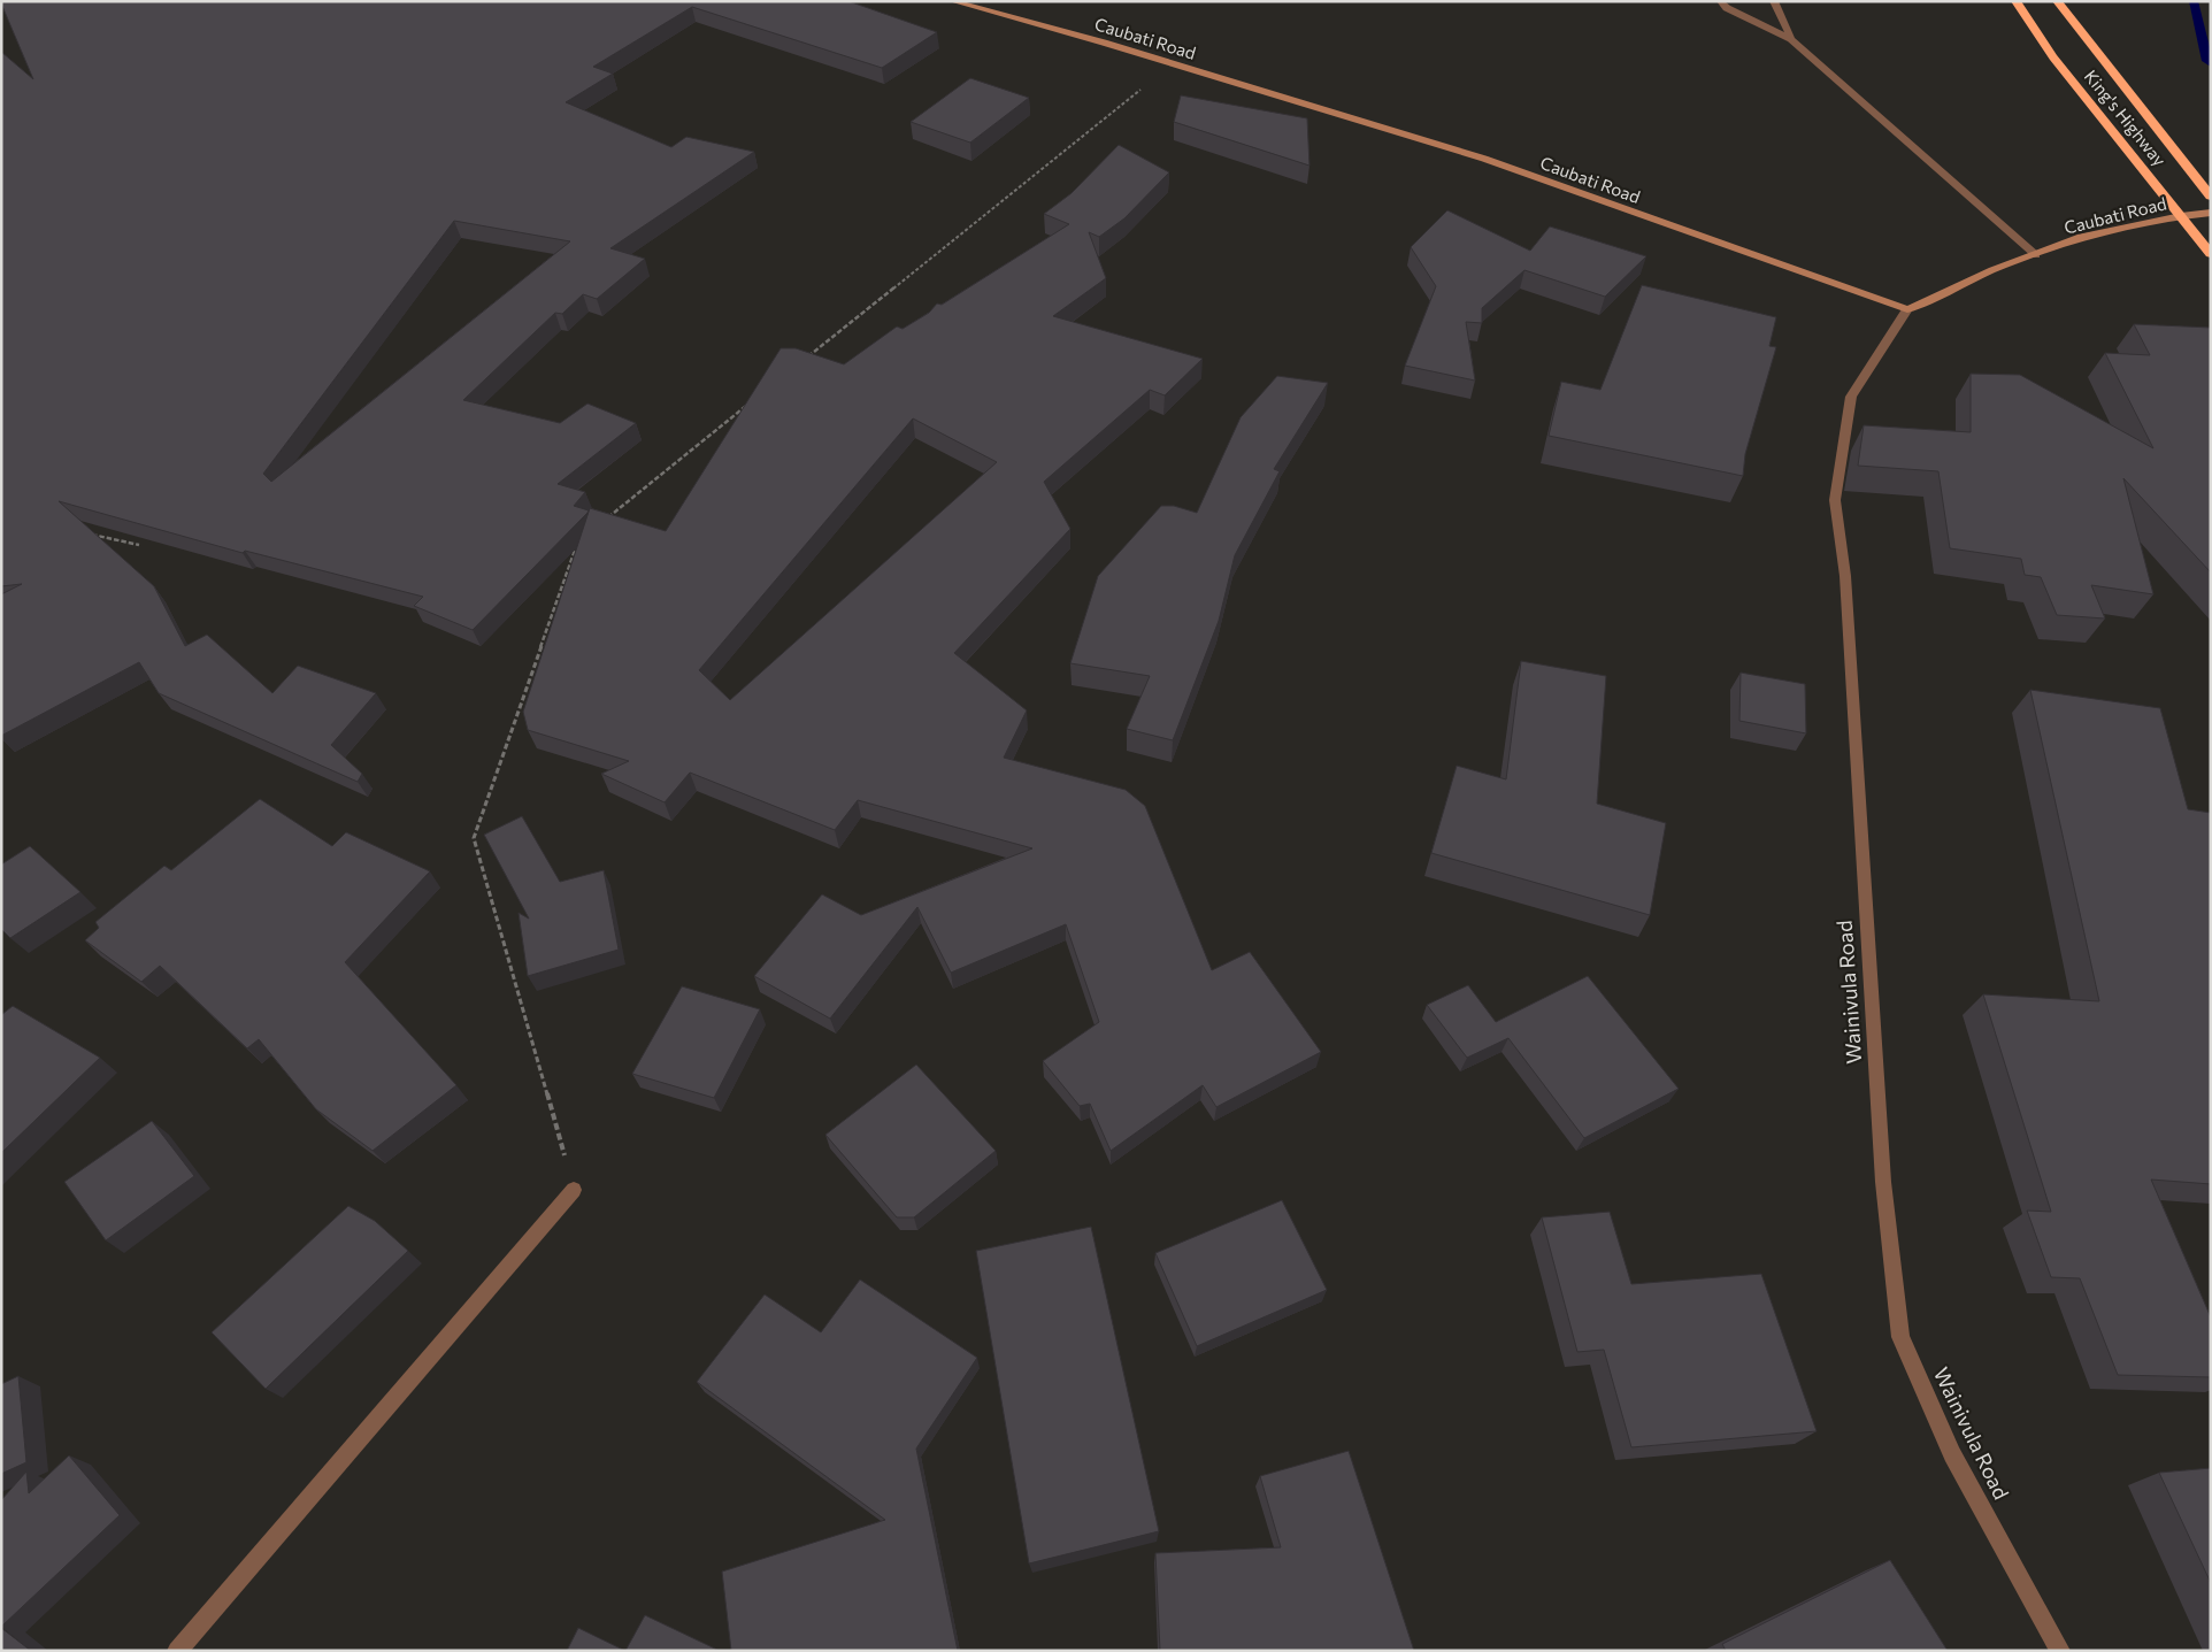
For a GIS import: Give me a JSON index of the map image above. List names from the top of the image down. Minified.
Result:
{"streets":{"highway":["King's Highway"],"street":["Caubati Road","Wainivula Road"]},"crossings":[["Caubati Road","King's Highway"],["Caubati Road","Wainivula Road"]]}
